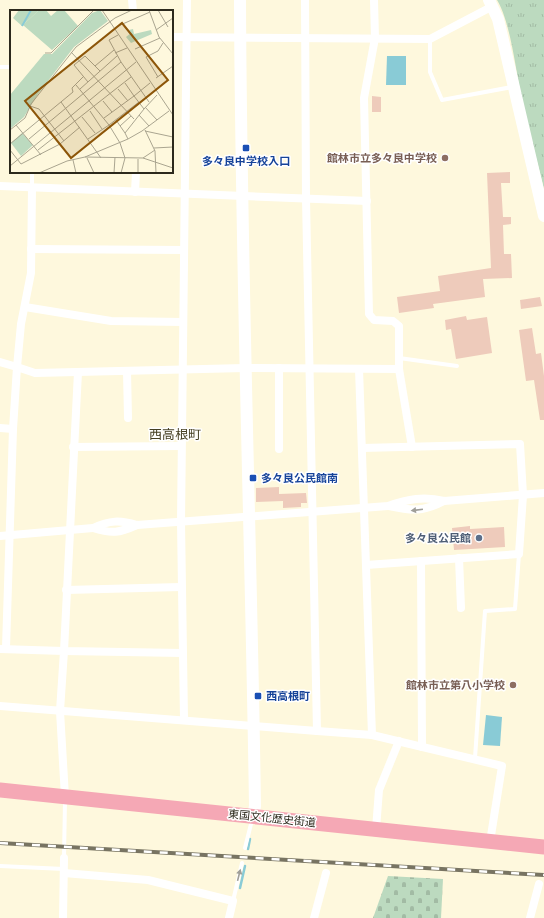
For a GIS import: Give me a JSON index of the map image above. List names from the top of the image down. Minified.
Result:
{"streets":{"highway":["東国文化歴史街道"]},"districts":["西高根町"],"places":{"transit":["多々良中学校入口","多々良公民館南","西高根町"],"other":["館林市立多々良中学校","多々良公民館","館林市立第八小学校"]}}
